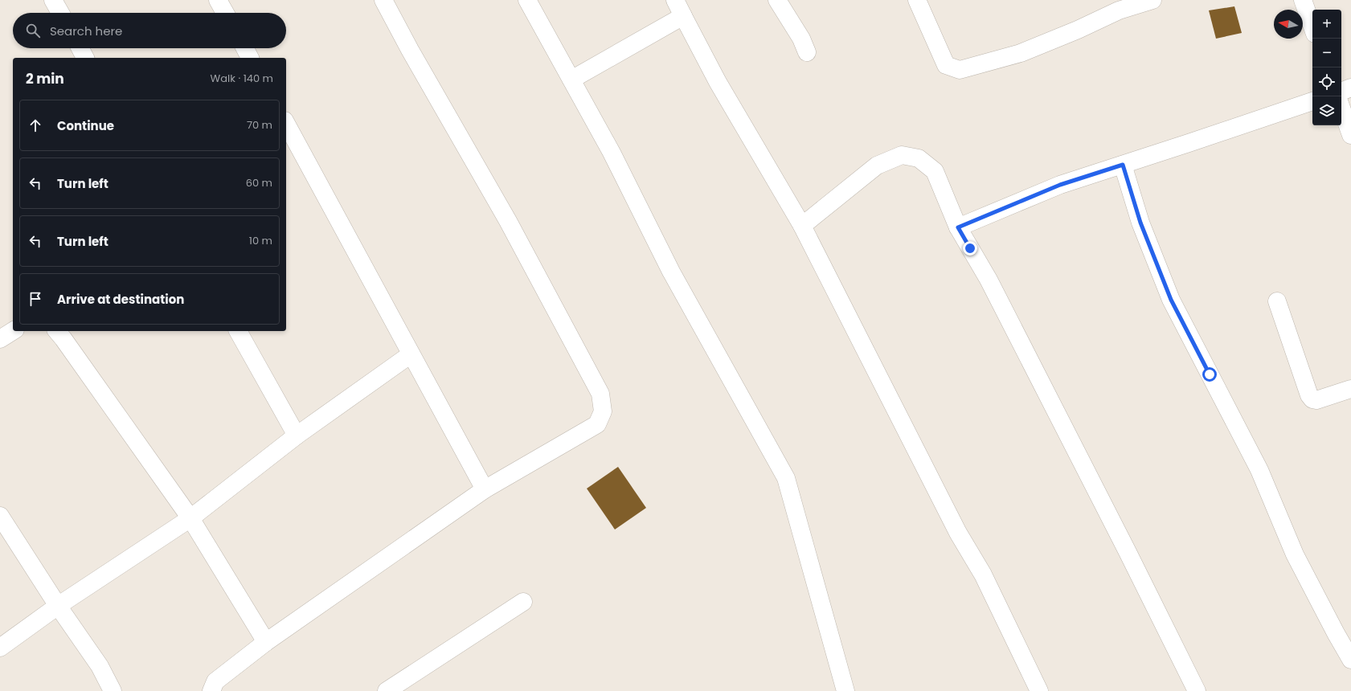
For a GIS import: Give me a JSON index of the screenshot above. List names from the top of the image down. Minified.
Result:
{"north":"left","page":{"map_buttons":["+","−"],"search":"Search here","heading":["2 min","Walk · 140 m"],"list":[["Continue","70 m"],["Turn left","60 m"],["Turn left","10 m"],"Arrive at destination"]}}
